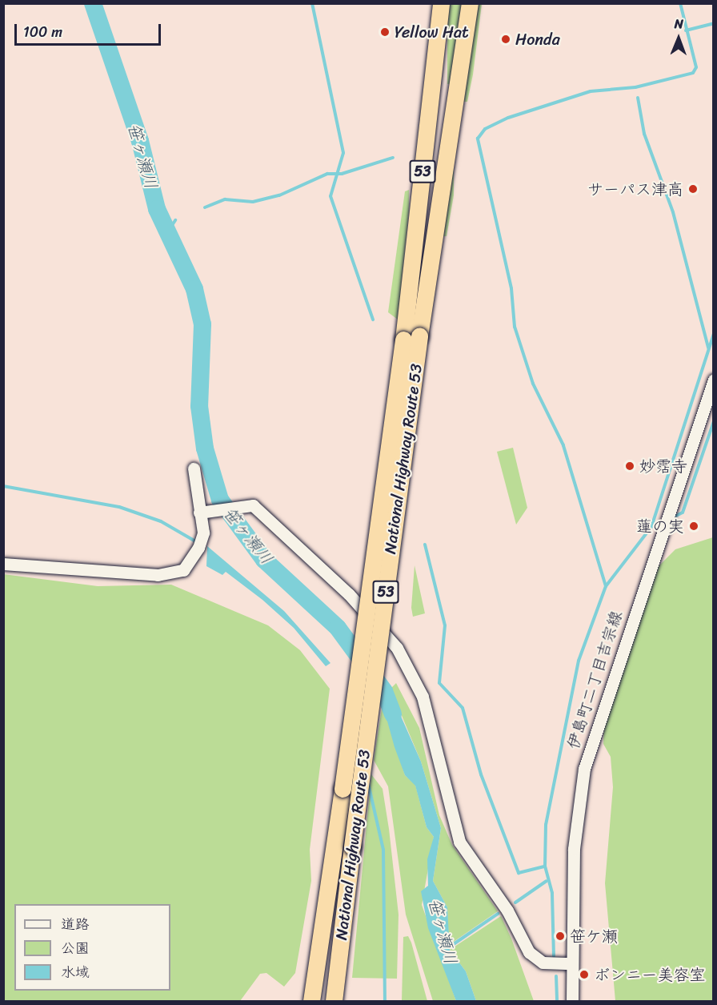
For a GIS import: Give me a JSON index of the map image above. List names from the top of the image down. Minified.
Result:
{"streets":{"highway":["53","National Highway Route 53"],"street":["伊島町二丁目吉宗線"]},"water":["笹ヶ瀬川"],"places":["Yellow Hat","Honda","サーパス津高","妙霑寺","蓮の実","笹ケ瀬","ボンニー美容室"],"legend":["道路","公園","水域"],"scale_bar":"100 m","north":"top"}
